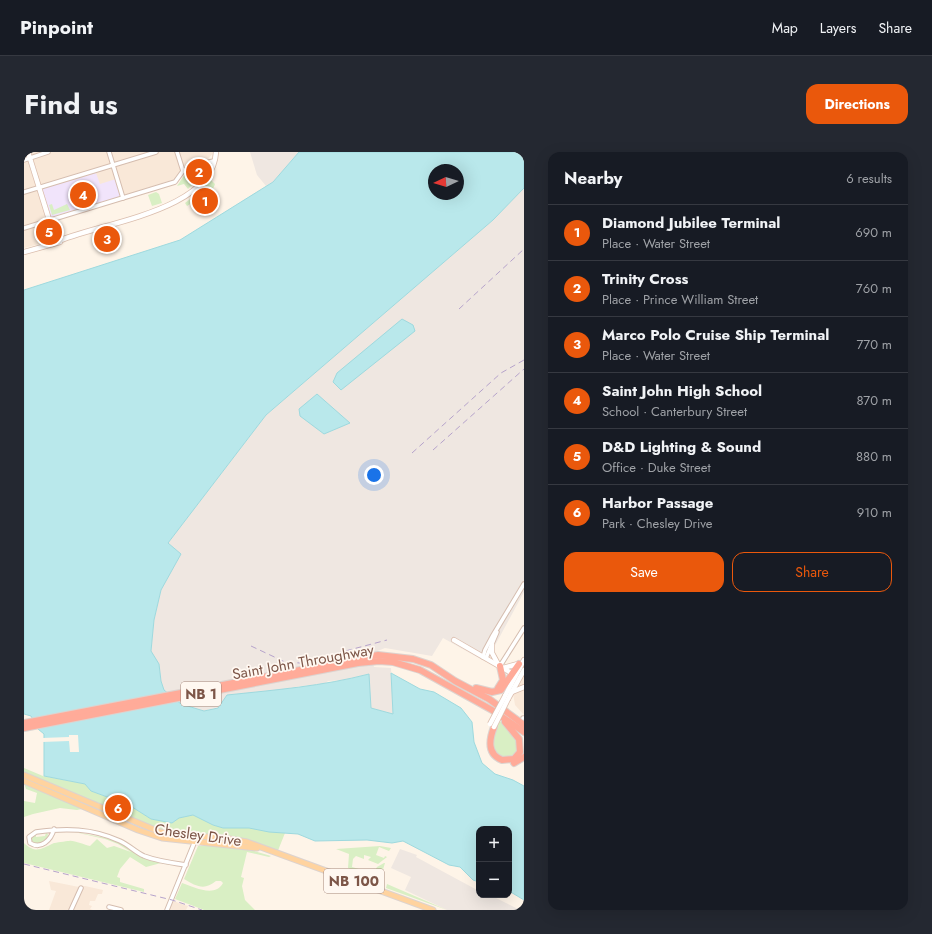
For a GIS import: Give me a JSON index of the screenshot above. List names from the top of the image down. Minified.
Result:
{"streets":{"highway":["Saint John Throughway","NB 1"],"main road":["Chesley Drive","NB 100"]},"north":"left","page":{"header":"Pinpoint","nav":["Map","Layers","Share"],"title":"Find us","buttons":["Directions",["Save","Share"]],"heading":["Nearby","6 results"],"pins":["2","4","1","5","3","6"],"list":[{"mark":"1","name":"Diamond Jubilee Terminal","note":"Place · Water Street","value":"690 m"},{"mark":"2","name":"Trinity Cross","note":"Place · Prince William Street","value":"760 m"},{"mark":"3","name":"Marco Polo Cruise Ship Terminal","note":"Place · Water Street","value":"770 m"},{"mark":"4","name":"Saint John High School","note":"School · Canterbury Street","value":"870 m"},{"mark":"5","name":"D&D Lighting & Sound","note":"Office · Duke Street","value":"880 m"},{"mark":"6","name":"Harbor Passage","note":"Park · Chesley Drive","value":"910 m"}],"map_buttons":["+","−"]}}
